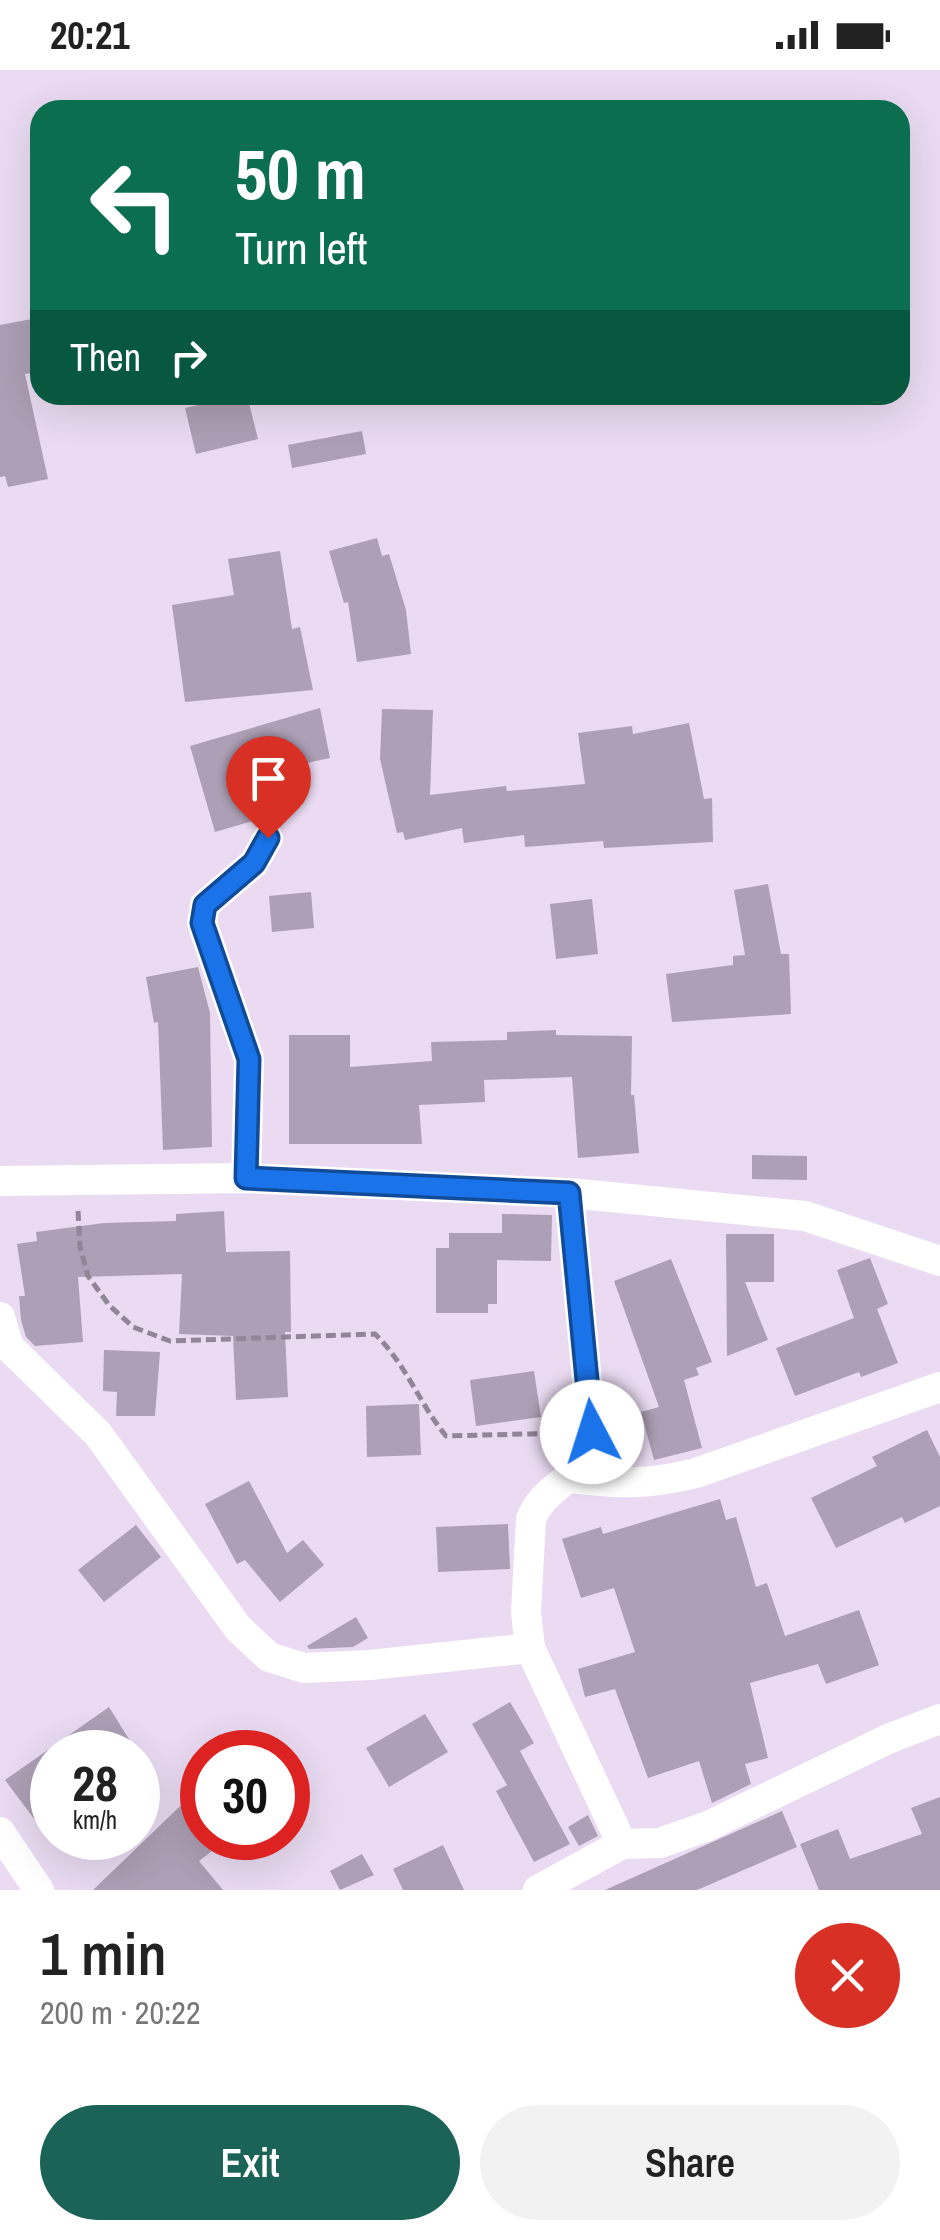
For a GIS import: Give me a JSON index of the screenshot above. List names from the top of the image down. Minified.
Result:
{"page":{"status":"20:21","turn":["50 m","Turn left"],"then":"Then","speed":"28 km/h","limit":"30","heading":["1 min","200 m · 20:22"],"buttons":["Exit","Share"]}}
